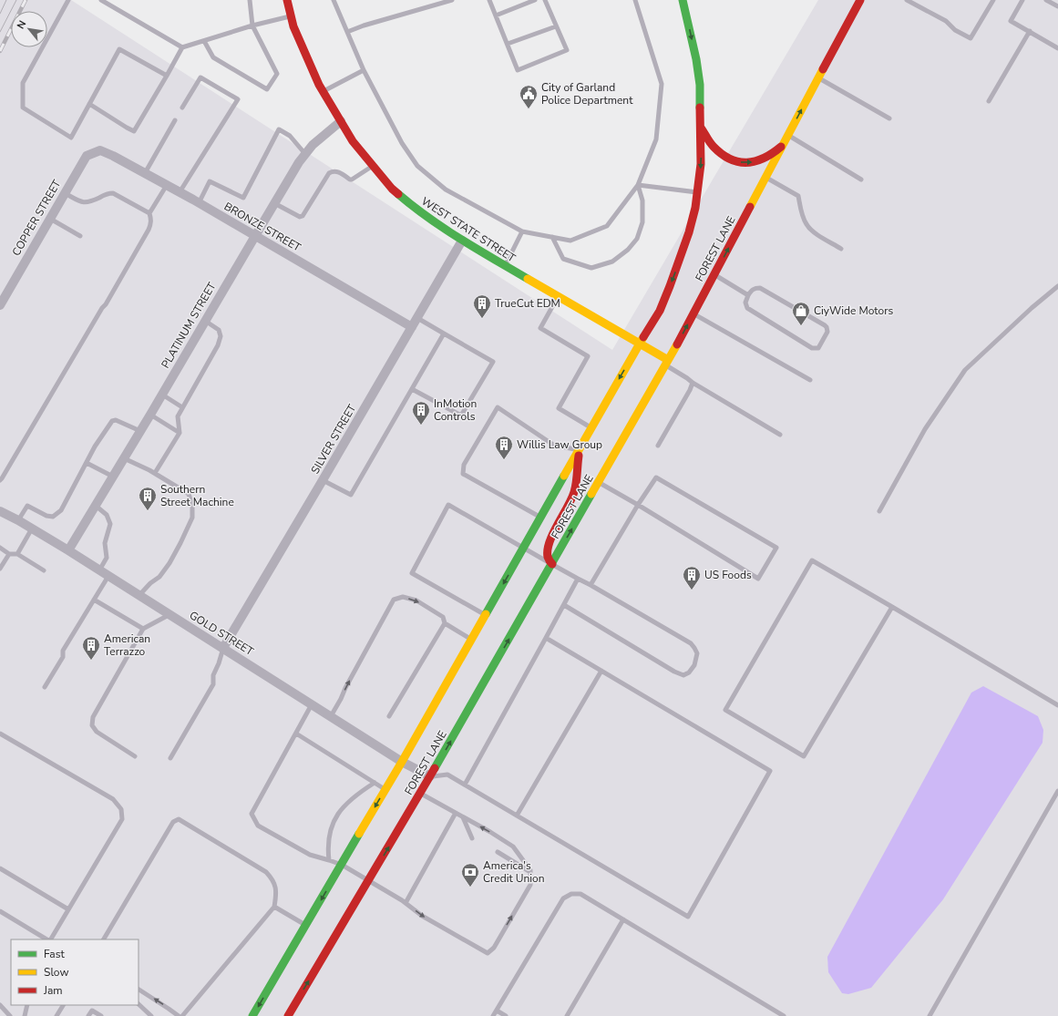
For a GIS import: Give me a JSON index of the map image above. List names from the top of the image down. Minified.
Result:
{"streets":{"main road":["WEST STATE STREET","FOREST LANE"],"street":["COPPER STREET","BRONZE STREET","PLATINUM STREET","SILVER STREET","GOLD STREET"]},"crossings":[["COPPER STREET","BRONZE STREET"],["BRONZE STREET","PLATINUM STREET"],["BRONZE STREET","SILVER STREET"],["WEST STATE STREET","FOREST LANE"],["WEST STATE STREET","PLATINUM STREET"],["WEST STATE STREET","SILVER STREET"],["FOREST LANE","GOLD STREET"],["PLATINUM STREET","GOLD STREET"],["SILVER STREET","GOLD STREET"]],"places":{"public building":["City of Garland Police Department"],"building":["TrueCut EDM","InMotion Controls","Willis Law Group","Southern Street Machine","US Foods","American Terrazzo"],"shop":["CiyWide Motors"],"bank":["America's Credit Union"]},"legend":["Fast","Slow","Jam"],"north":"top left"}
